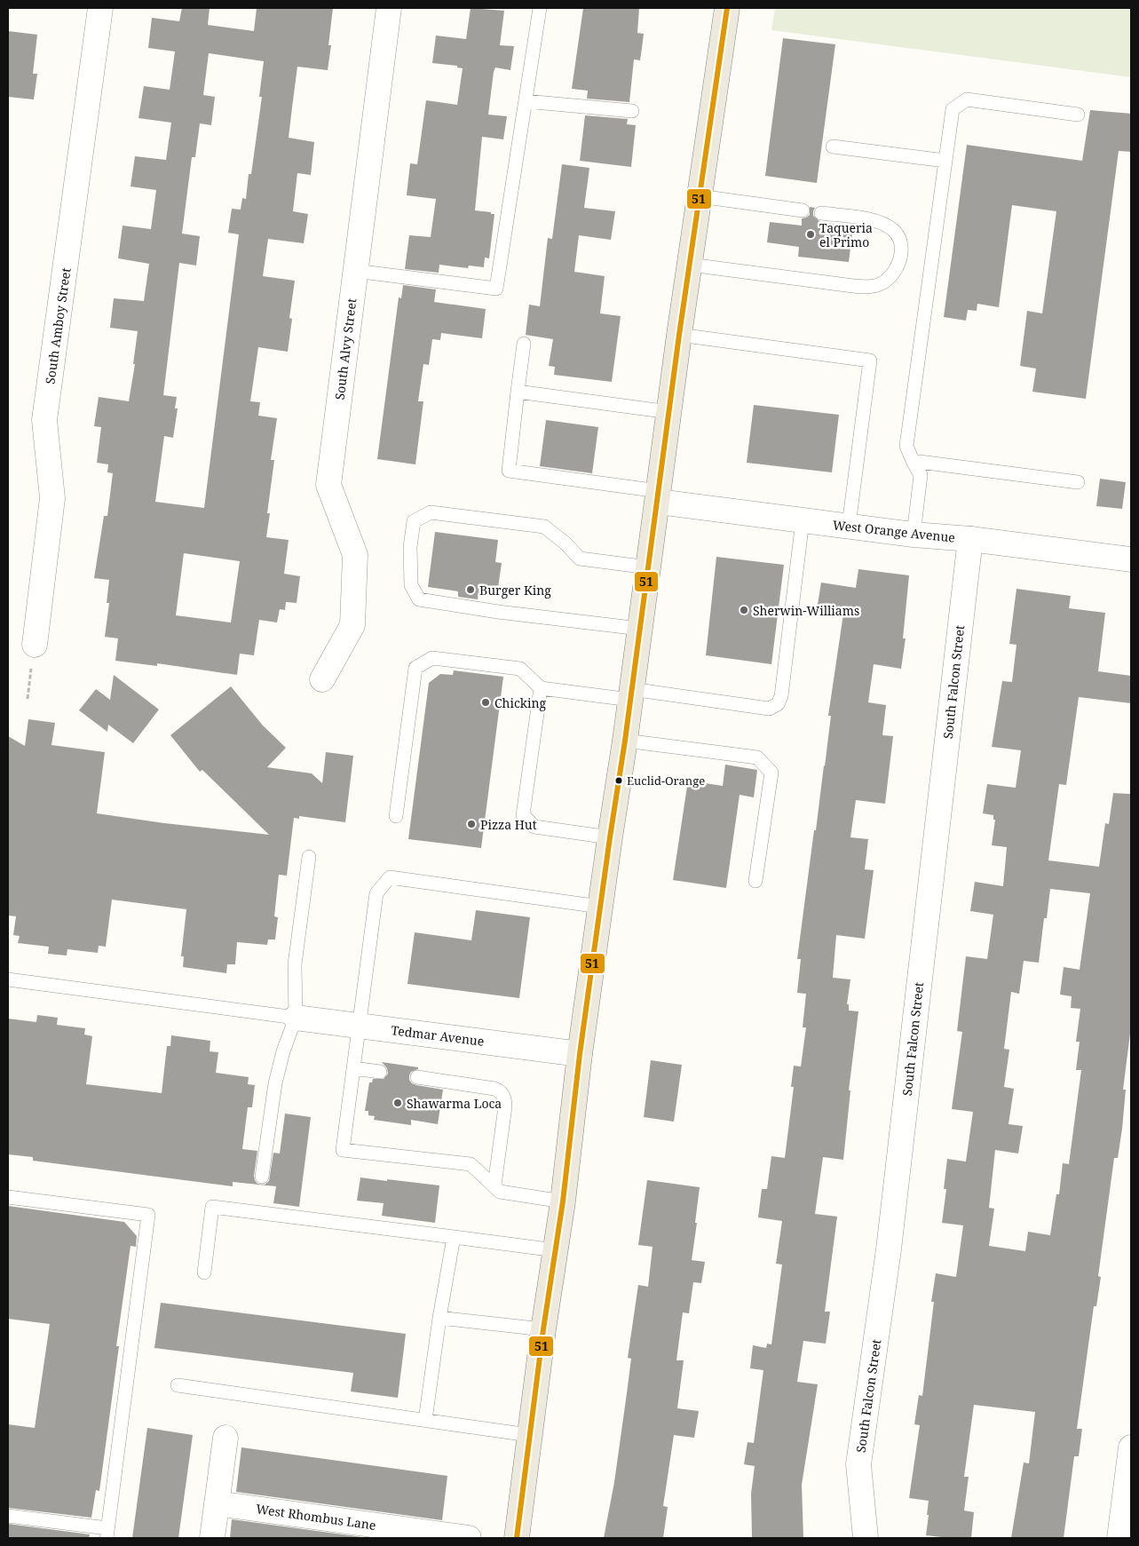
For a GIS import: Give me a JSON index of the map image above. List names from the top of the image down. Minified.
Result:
{"streets":{"street":["South Amboy Street","South Alvy Street","West Orange Avenue","South Falcon Street","Tedmar Avenue","West Rhombus Lane"]},"crossings":[["West Orange Avenue","South Falcon Street"]],"places":["Taqueria el Primo","Burger King","Sherwin-Williams","Chicking","Euclid-Orange","Pizza Hut","Shawarma Loca"],"lines":["transit line 51"]}
